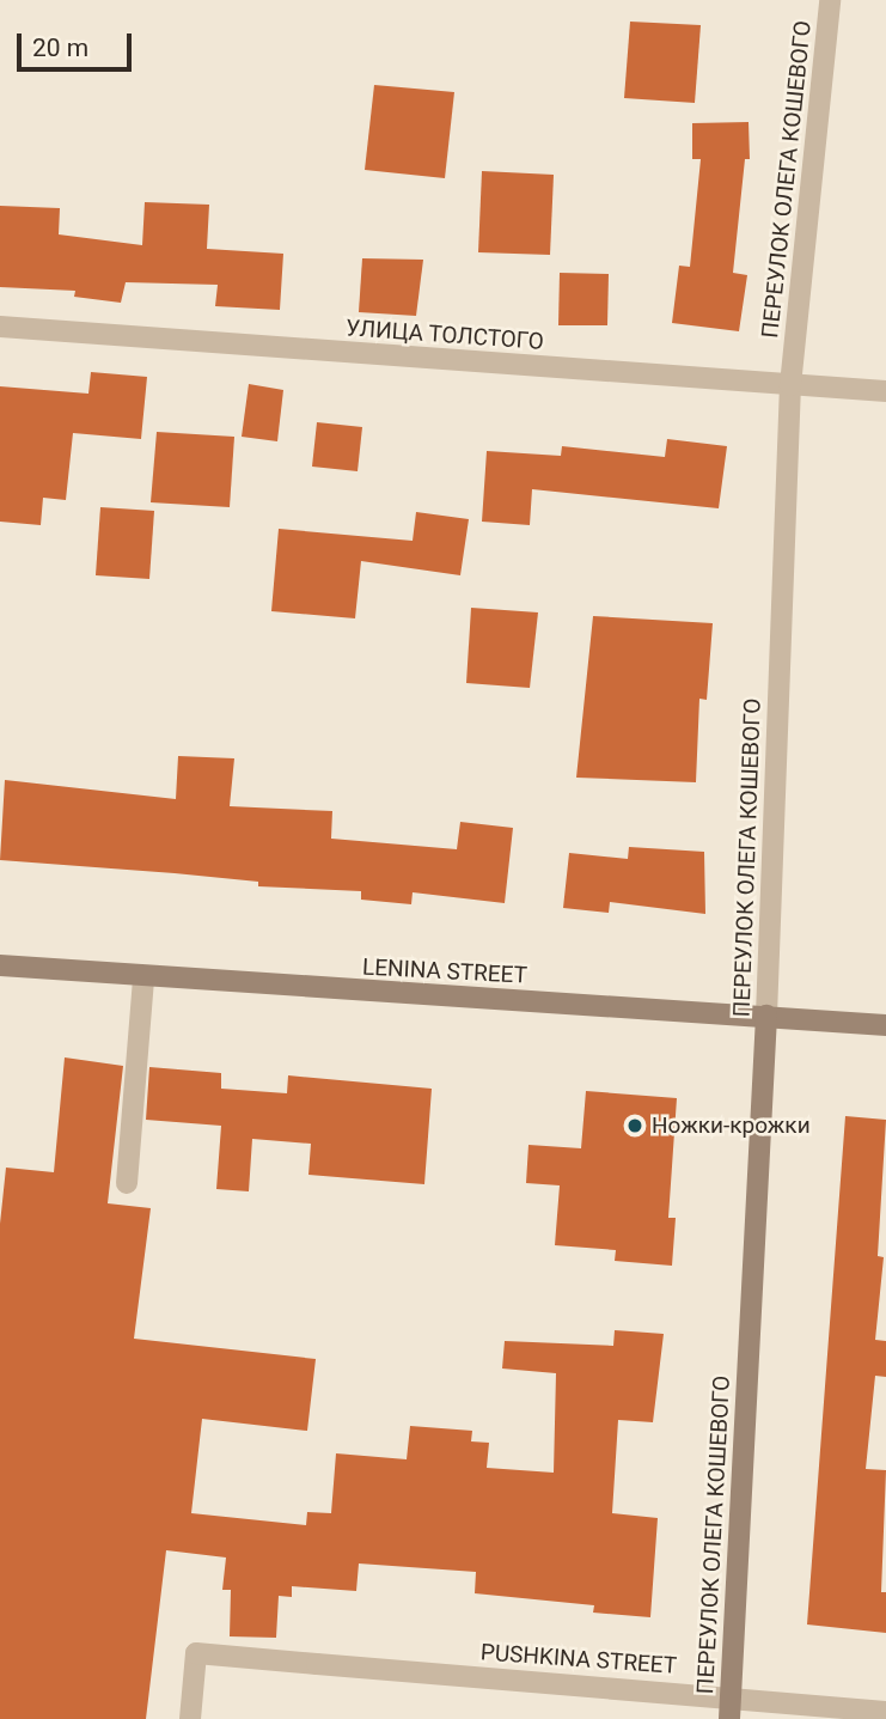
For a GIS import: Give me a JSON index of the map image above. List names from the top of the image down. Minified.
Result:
{"streets":{"street":["ПЕРЕУЛОК ОЛЕГА КОШЕВОГО","УЛИЦА ТОЛСТОГО","LENINA STREET","PUSHKINA STREET"]},"crossings":[["ПЕРЕУЛОК ОЛЕГА КОШЕВОГО","УЛИЦА ТОЛСТОГО"],["ПЕРЕУЛОК ОЛЕГА КОШЕВОГО","LENINA STREET"],["ПЕРЕУЛОК ОЛЕГА КОШЕВОГО","PUSHKINA STREET"]],"places":["Ножки-крожки"],"scale_bar":"20 m"}
